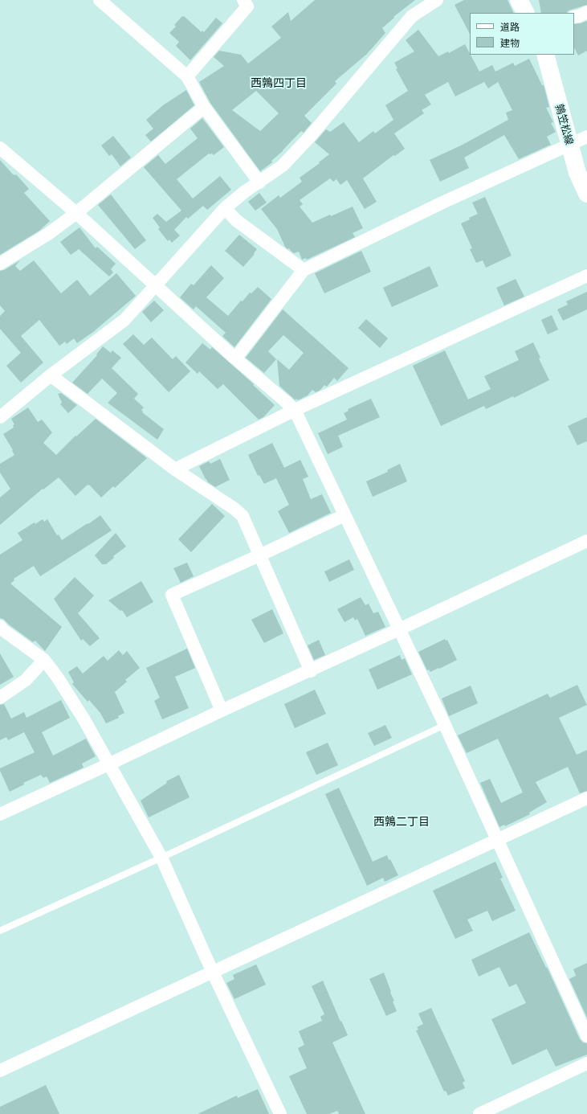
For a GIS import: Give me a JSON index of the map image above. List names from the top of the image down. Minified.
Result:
{"streets":{"main road":["鶉笠松線"]},"districts":["西鶉四丁目","西鶉二丁目"],"legend":["道路","建物"]}
